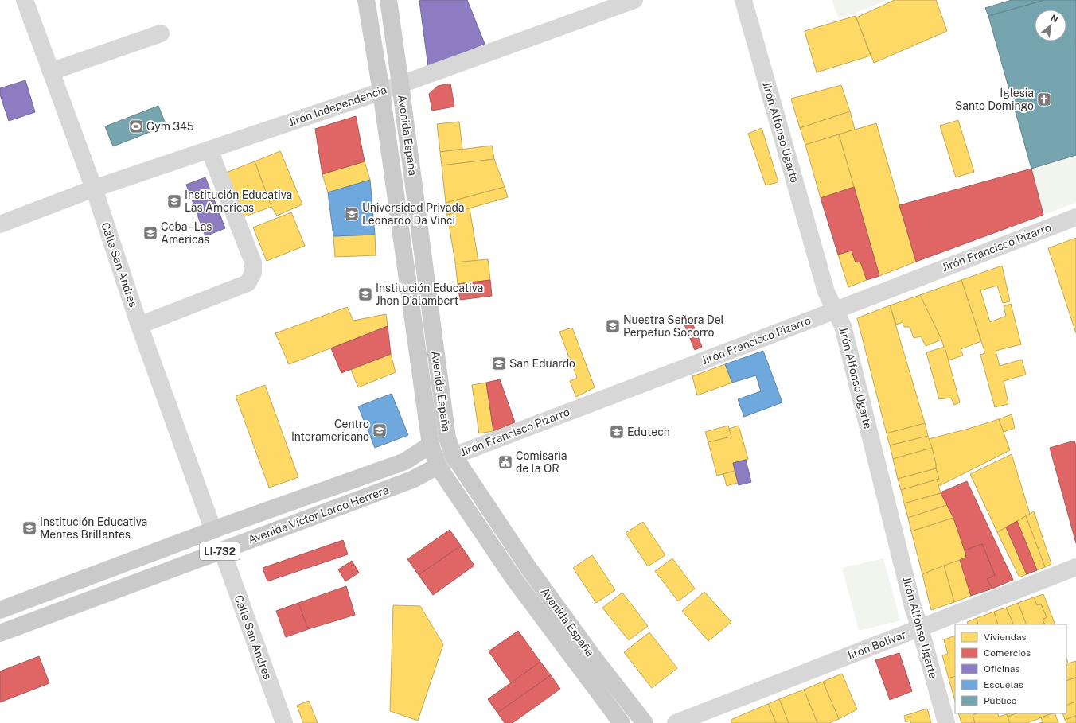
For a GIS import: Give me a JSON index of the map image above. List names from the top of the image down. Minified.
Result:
{"streets":{"main road":["Avenida España","Avenida Víctor Larco Herrera","LI-732"],"street":["Jirón Independencia","Jirón Alfonso Ugarte","Jirón Francisco Pizarro","Calle San Andres","Jirón Bolívar"]},"crossings":[["Jirón Independencia","Avenida España"],["Jirón Independencia","Calle San Andres"],["Jirón Alfonso Ugarte","Jirón Francisco Pizarro"],["Jirón Alfonso Ugarte","Jirón Bolívar"],["Avenida España","Jirón Francisco Pizarro"],["Avenida España","Avenida Víctor Larco Herrera"],["Jirón Francisco Pizarro","Avenida Víctor Larco Herrera"],["Calle San Andres","Avenida Víctor Larco Herrera"]],"places":{"church":["Iglesia Santo Domingo"],"sports":["Gym 345"],"school or university":["Institución Educativa Las Americas","Universidad Privada Leonardo Da Vinci","Ceba - Las Americas","Institución Educativa Jhon D'alambert","Nuestra Señora Del Perpetuo Socorro","San Eduardo","Centro Interamericano","Edutech","Institución Educativa Mentes Brillantes"],"public building":["Comisarìa de la OR"]},"legend":["Viviendas","Comercios","Oficinas","Escuelas","Público"],"north":"top right"}
